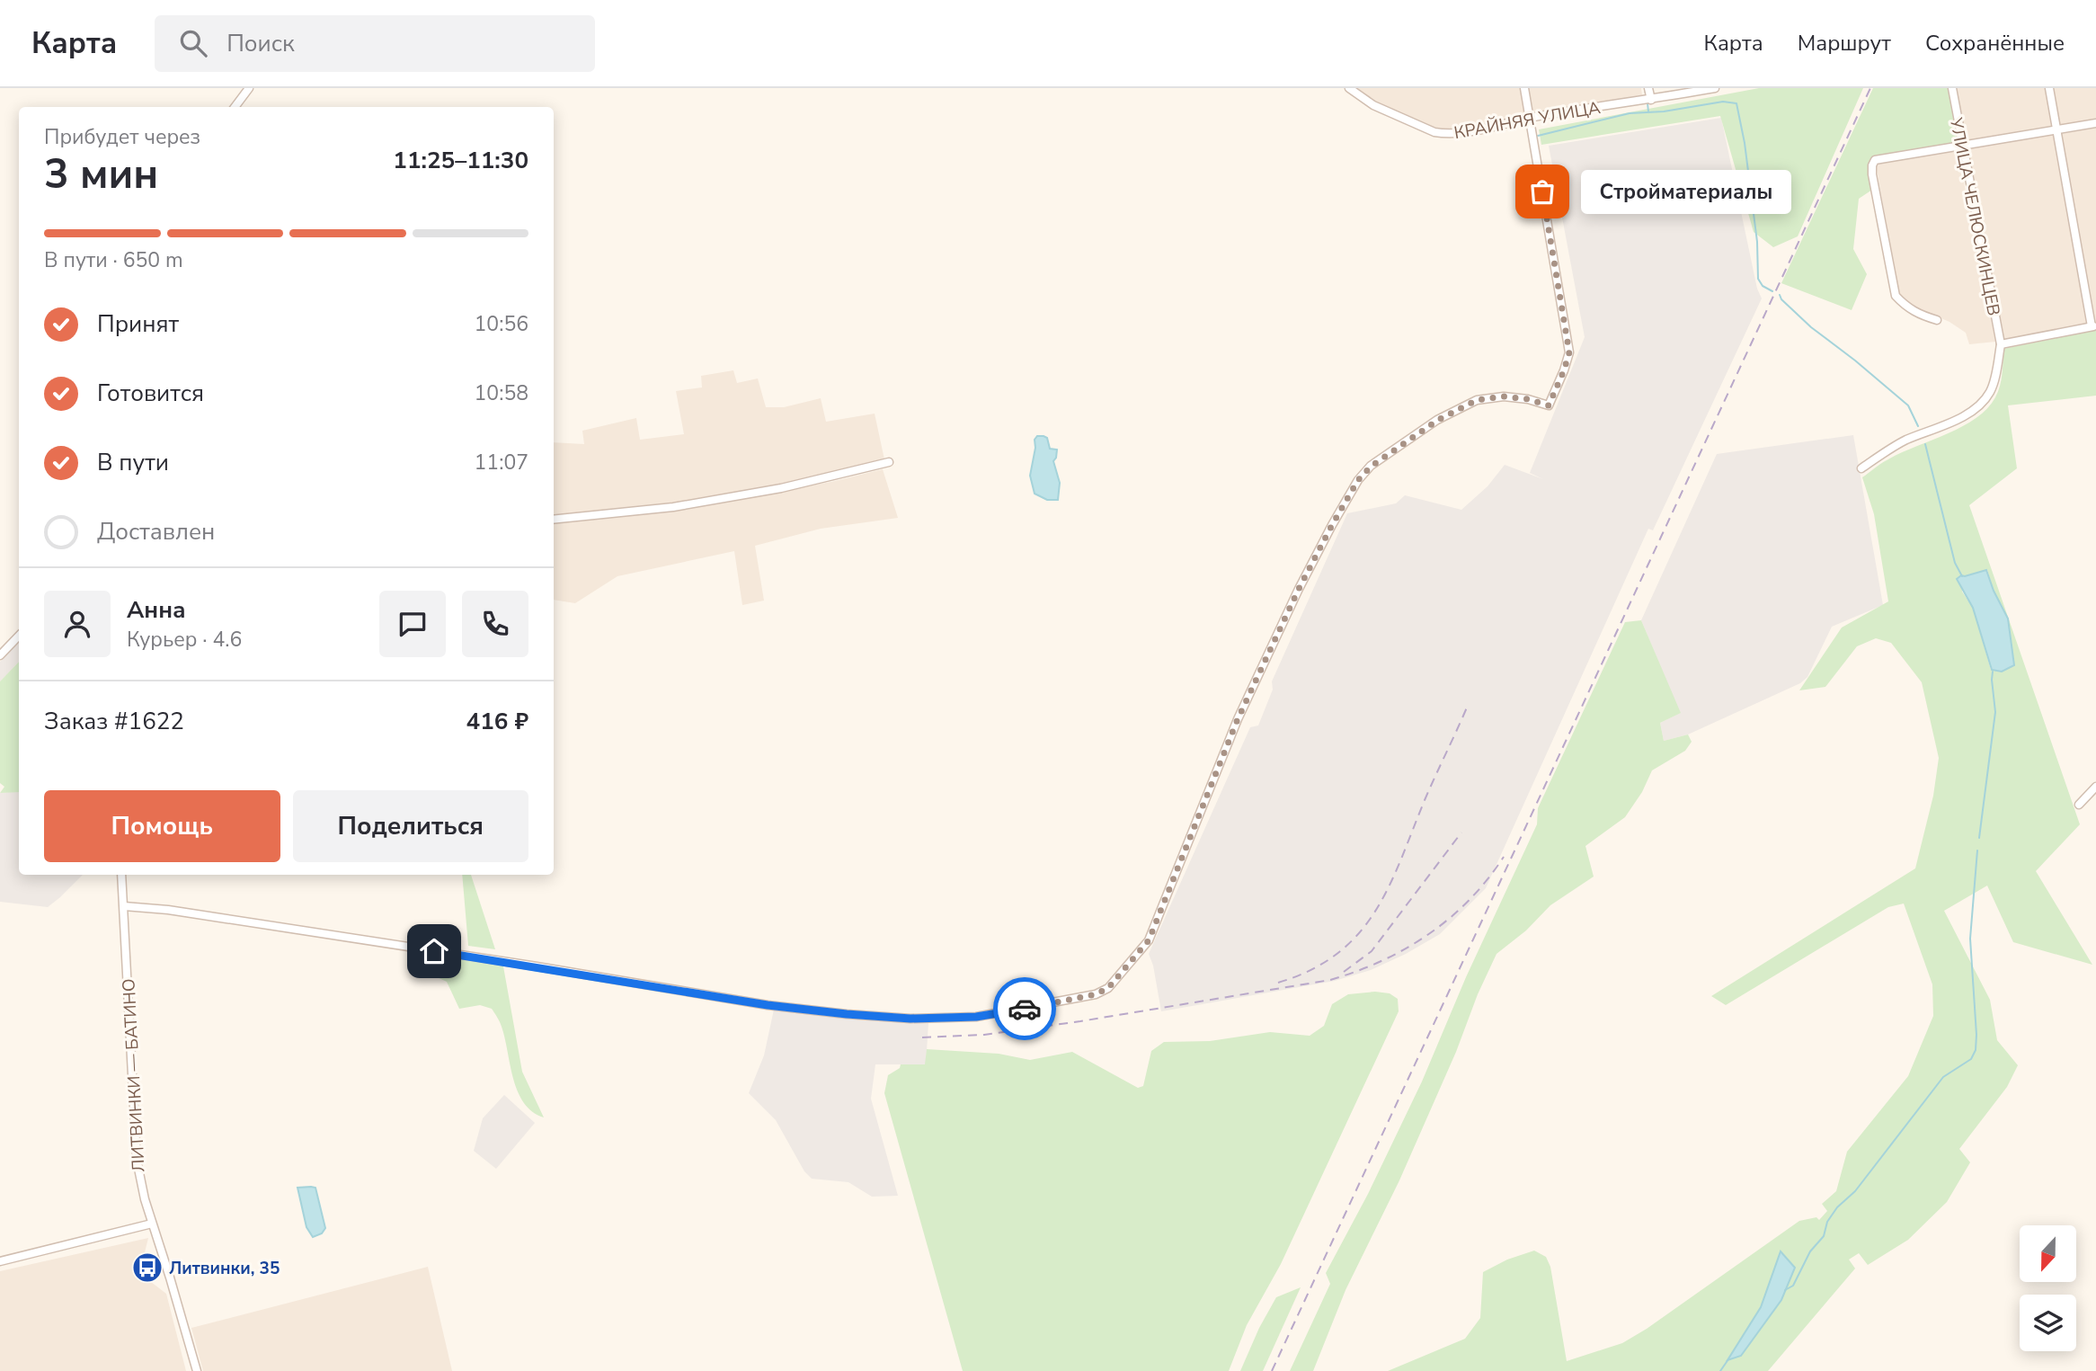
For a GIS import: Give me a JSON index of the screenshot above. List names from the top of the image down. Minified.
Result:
{"streets":{"street":["КРАЙНЯЯ УЛИЦА","УЛИЦА ЧЕЛЮСКИНЦЕВ","ЛИТВИНКИ — БАТИНО"]},"places":{"other":["Стройматериалы"],"bus stop":["Литвинки, 35"]},"north":"bottom","page":{"header":"Карта","search":"Поиск","nav":["Карта","Маршрут","Сохранённые"],"heading":["3 мин","Прибудет через","11:25–11:30"],"panel":["Анна","Курьер · 4.6","Заказ #1622","416 ₽"],"bubble":"Стройматериалы","bar":"В пути · 650 m","list":[["Принят","10:56"],["Готовится","10:58"],["В пути","11:07"],"Доставлен"],"buttons":["Помощь","Поделиться"]}}
